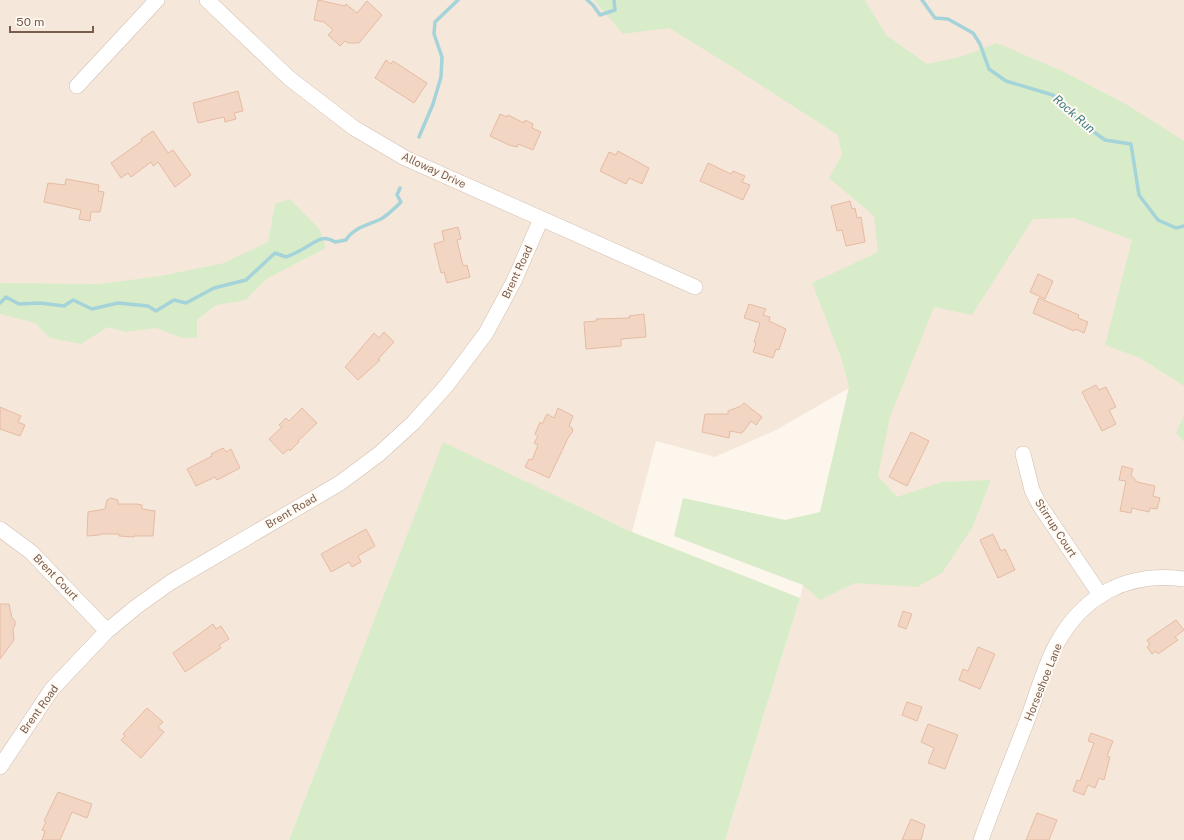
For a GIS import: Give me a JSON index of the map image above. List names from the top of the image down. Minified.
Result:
{"streets":{"street":["Alloway Drive","Brent Road","Stirrup Court","Brent Court","Horseshoe Lane"]},"crossings":[["Alloway Drive","Brent Road"],["Brent Road","Brent Court"],["Stirrup Court","Horseshoe Lane"]],"water":["Rock Run"],"scale_bar":"50 m"}
